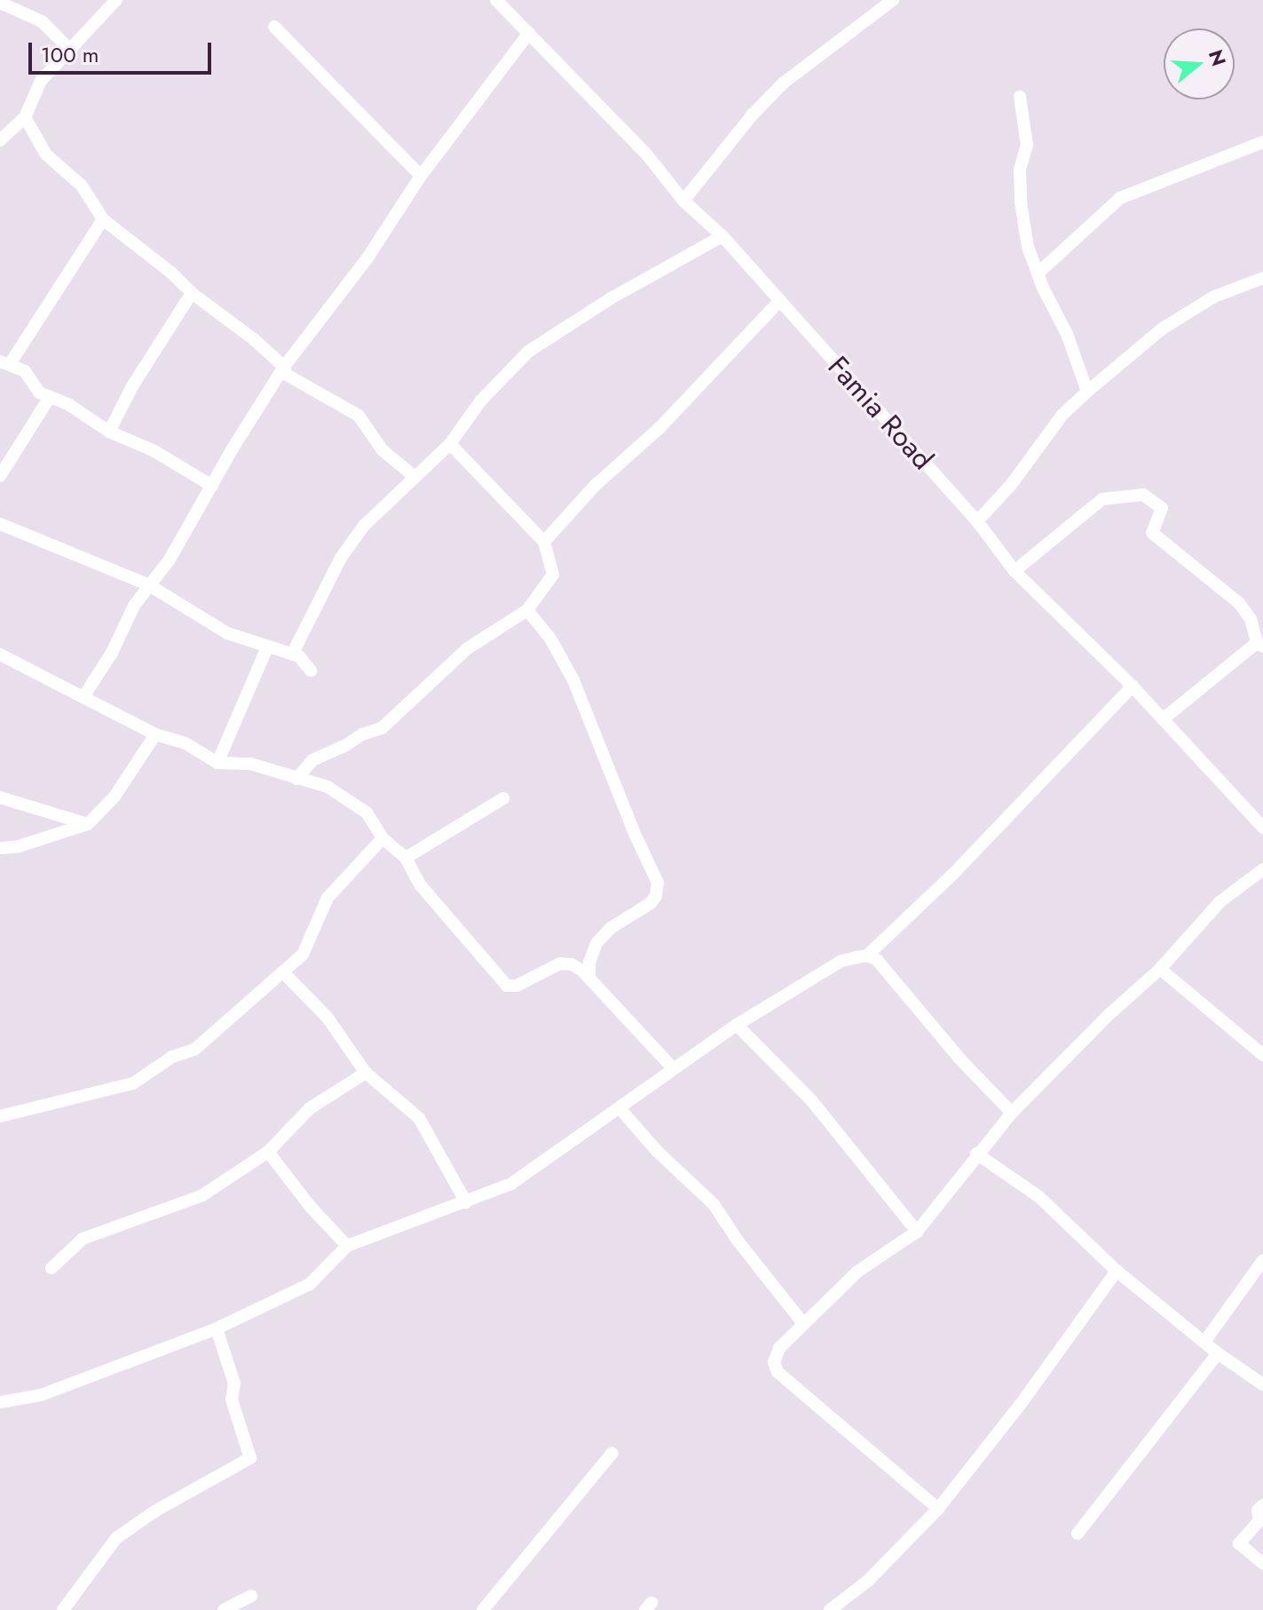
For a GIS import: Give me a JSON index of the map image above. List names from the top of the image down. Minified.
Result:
{"streets":{"street":["Famia Road"]},"scale_bar":"100 m","north":"right"}
